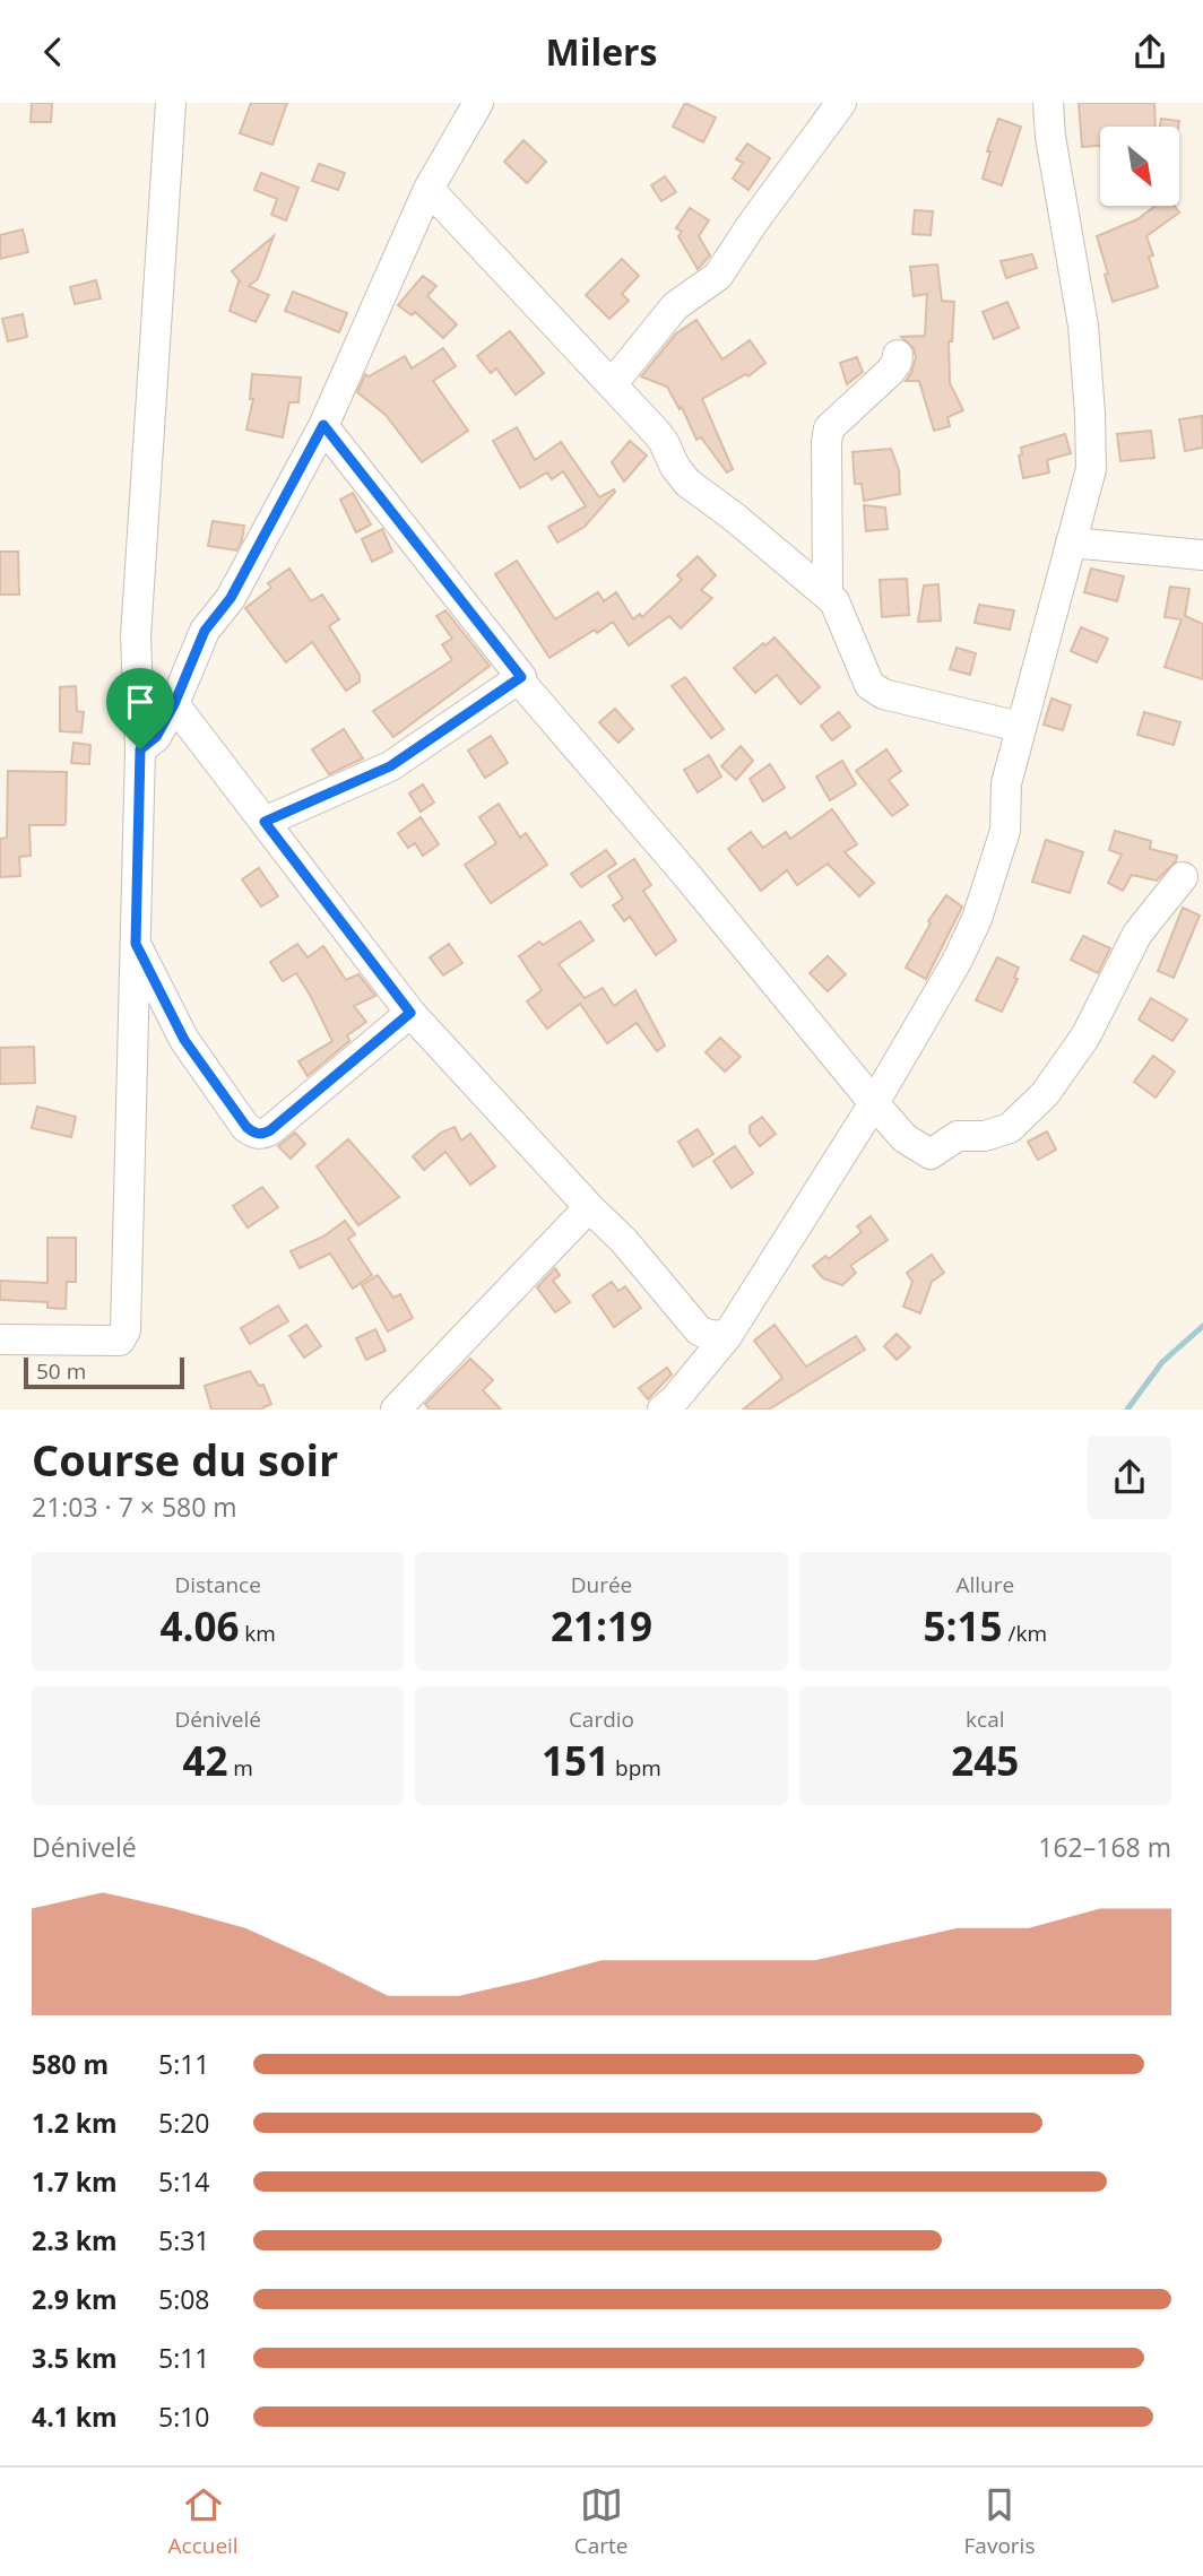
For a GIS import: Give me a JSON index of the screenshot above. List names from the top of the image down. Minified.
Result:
{"scale_bar":"50 m","north":"bottom right","page":{"header":"Milers","scale":"50 m","heading":["Course du soir","21:03 · 7 × 580 m"],"stats":[["Distance","4.06 km"],["Durée","21:19"],["Allure","5:15 /km"],["Dénivelé","42 m"],["Cardio","151 bpm"],["kcal","245"]],"chart":["Dénivelé","162–168 m"],"list":[{"name":"580 m","note":"5:11"},{"name":"1.2 km","note":"5:20"},{"name":"1.7 km","note":"5:14"},{"name":"2.3 km","note":"5:31"},{"name":"2.9 km","note":"5:08"},{"name":"3.5 km","note":"5:11"},{"name":"4.1 km","note":"5:10"}],"tabs":["Accueil","Carte","Favoris"]}}
